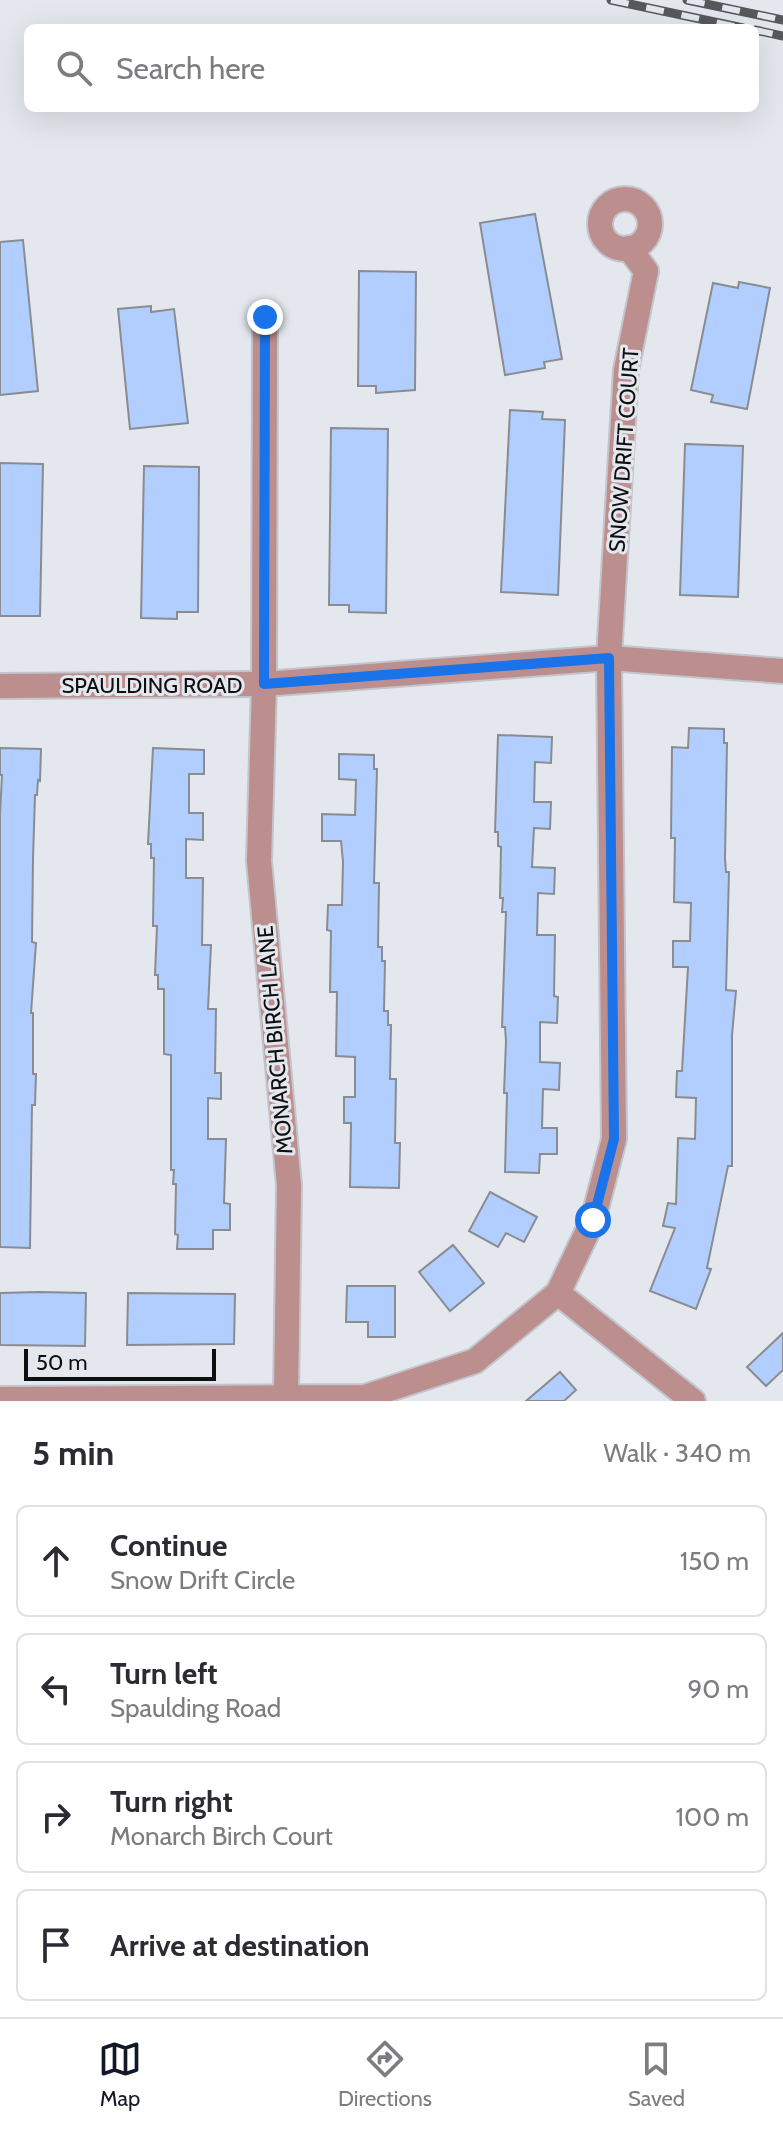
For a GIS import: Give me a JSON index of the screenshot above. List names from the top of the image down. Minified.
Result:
{"streets":{"street":["SNOW DRIFT COURT","SPAULDING ROAD","MONARCH BIRCH LANE"]},"crossings":[["SNOW DRIFT COURT","SPAULDING ROAD"],["SPAULDING ROAD","MONARCH BIRCH LANE"]],"scale_bar":"50 m","page":{"search":"Search here","scale":"50 m","heading":["5 min","Walk · 340 m"],"list":[["Continue","Snow Drift Circle","150 m"],["Turn left","Spaulding Road","90 m"],["Turn right","Monarch Birch Court","100 m"],"Arrive at destination"],"nav":["Map","Directions","Saved"]}}
